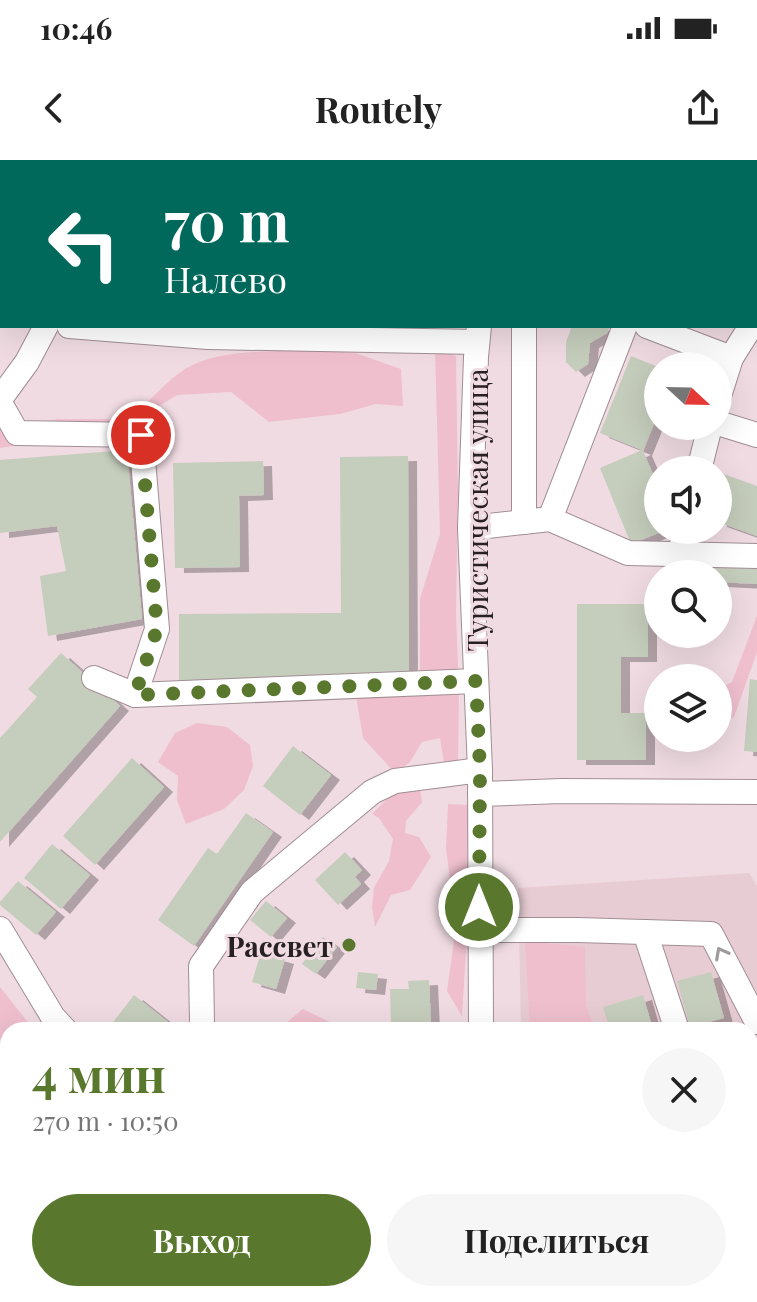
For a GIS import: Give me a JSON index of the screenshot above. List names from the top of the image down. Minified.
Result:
{"streets":{"street":["Туристическая улица"]},"places":["Рассвет"],"north":"right","page":{"status":"10:46","header":"Routely","turn":["70 m","Налево"],"heading":["4 мин","270 m · 10:50"],"buttons":["Выход","Поделиться"]}}
